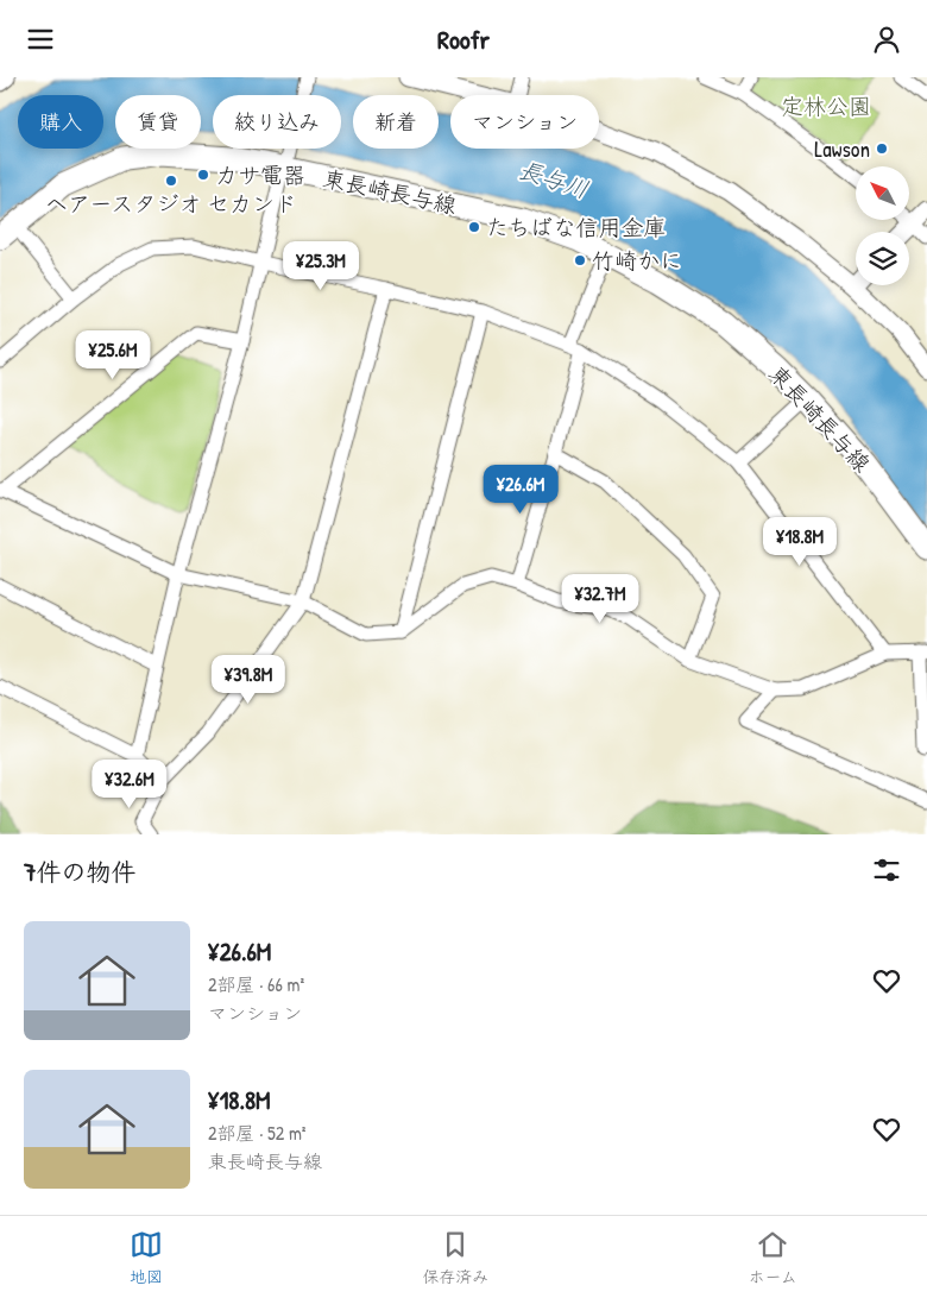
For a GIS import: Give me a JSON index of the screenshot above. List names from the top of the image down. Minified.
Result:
{"streets":{"main road":["東長崎長与線"]},"water":["長与川"],"parks":["定林公園"],"places":["Lawson","カサ電器","ヘアースタジオ セカンド","たちばな信用金庫","竹崎かに"],"north":"top left","page":{"header":"Roofr","chip":["購入","賃貸","絞り込み","新着","マンション"],"price":["¥25.3M","¥25.6M","¥26.6M","¥18.8M","¥32.7M","¥39.8M","¥32.6M"],"heading":"7件の物件","list":[{"name":"¥26.6M","note":"2部屋 · 66 m² · マンション"},{"name":"¥18.8M","note":"2部屋 · 52 m² · 東長崎長与線"}],"tabs":["地図","保存済み","ホーム"]}}
